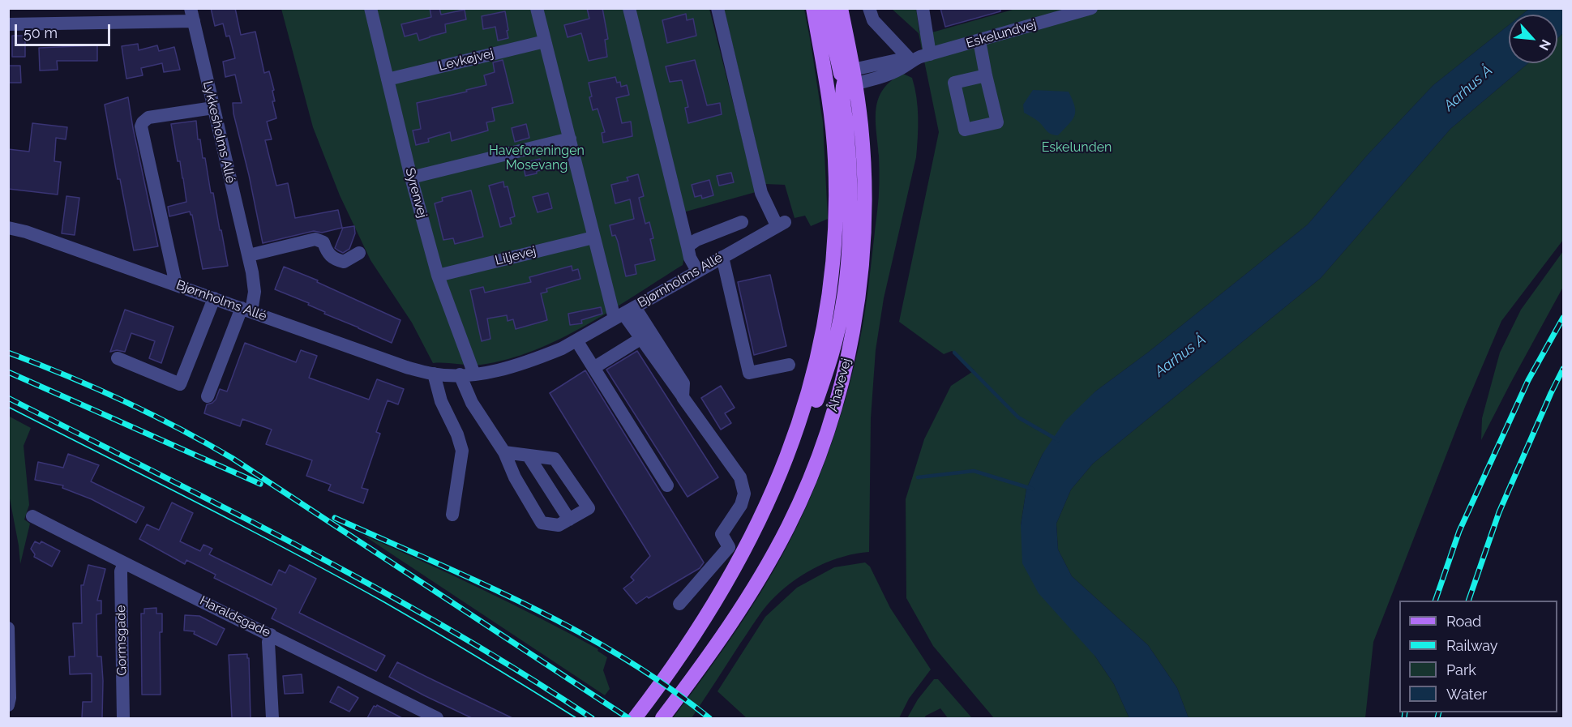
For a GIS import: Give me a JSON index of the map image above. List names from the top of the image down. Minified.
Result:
{"streets":{"main road":["Åhavevej"],"street":["Eskelundvej","Levkøjvej","Lykkesholms Allé","Syrenvej","Liljevej","Bjørnholms Allé","Haraldsgade","Gormsgade"]},"crossings":[["Eskelundvej","Åhavevej"],["Levkøjvej","Syrenvej"],["Lykkesholms Allé","Bjørnholms Allé"],["Syrenvej","Liljevej"],["Syrenvej","Bjørnholms Allé"],["Haraldsgade","Gormsgade"]],"water":["Aarhus Å"],"parks":["Eskelunden","Haveforeningen Mosevang"],"legend":["Road","Railway","Park","Water"],"scale_bar":"50 m","north":"bottom right"}
